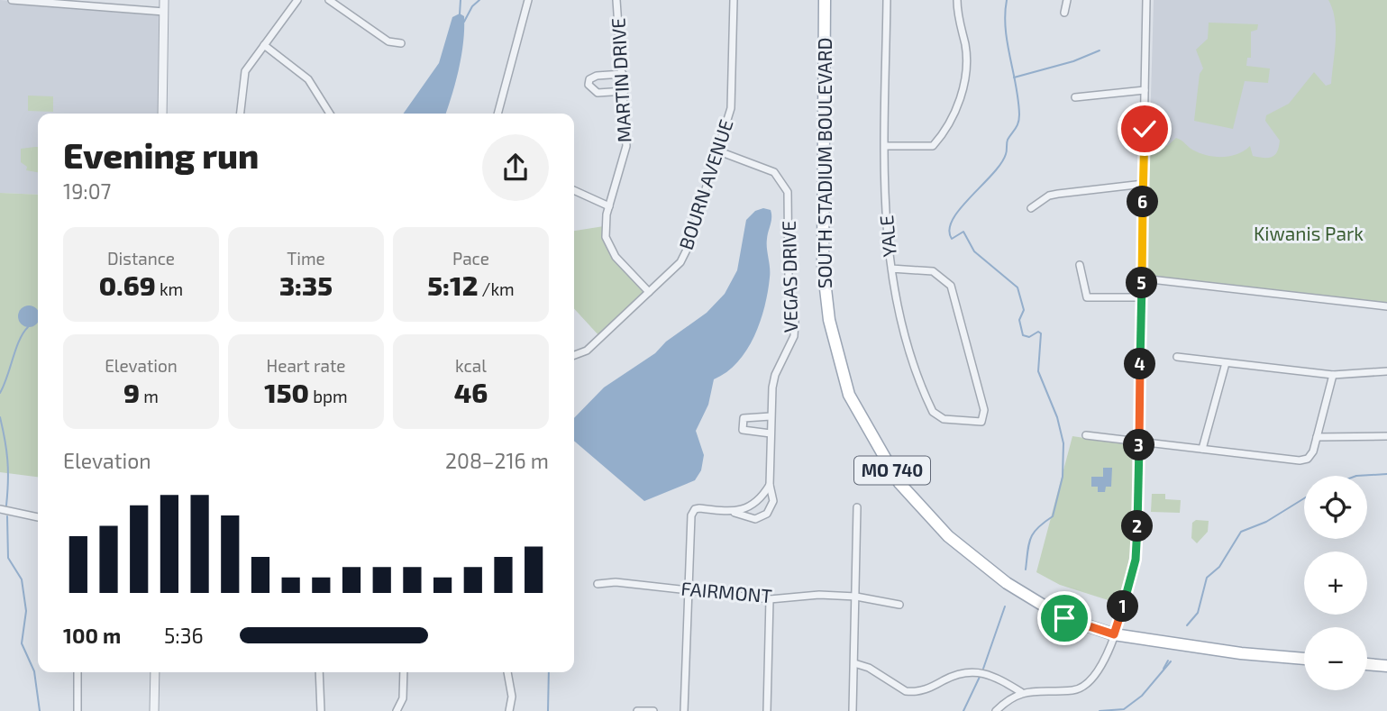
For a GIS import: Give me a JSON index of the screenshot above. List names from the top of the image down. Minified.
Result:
{"streets":{"main road":["SOUTH STADIUM BOULEVARD","MO 740"],"street":["MARTIN DRIVE","BOURN AVENUE","YALE","VEGAS DRIVE","FAIRMONT"]},"crossings":[["MARTIN DRIVE","BOURN AVENUE"],["BOURN AVENUE","VEGAS DRIVE"],["VEGAS DRIVE","FAIRMONT"]],"parks":["Kiwanis Park"],"page":{"heading":["Evening run","19:07"],"pins":["6","5","4","3","2","1"],"stats":[["Distance","0.69 km"],["Time","3:35"],["Pace","5:12 /km"],["Elevation","9 m"],["Heart rate","150 bpm"],["kcal","46"]],"chart":["Elevation","208–216 m"],"map_buttons":["+","−"],"list":[{"name":"100 m","note":"5:36"}]}}
